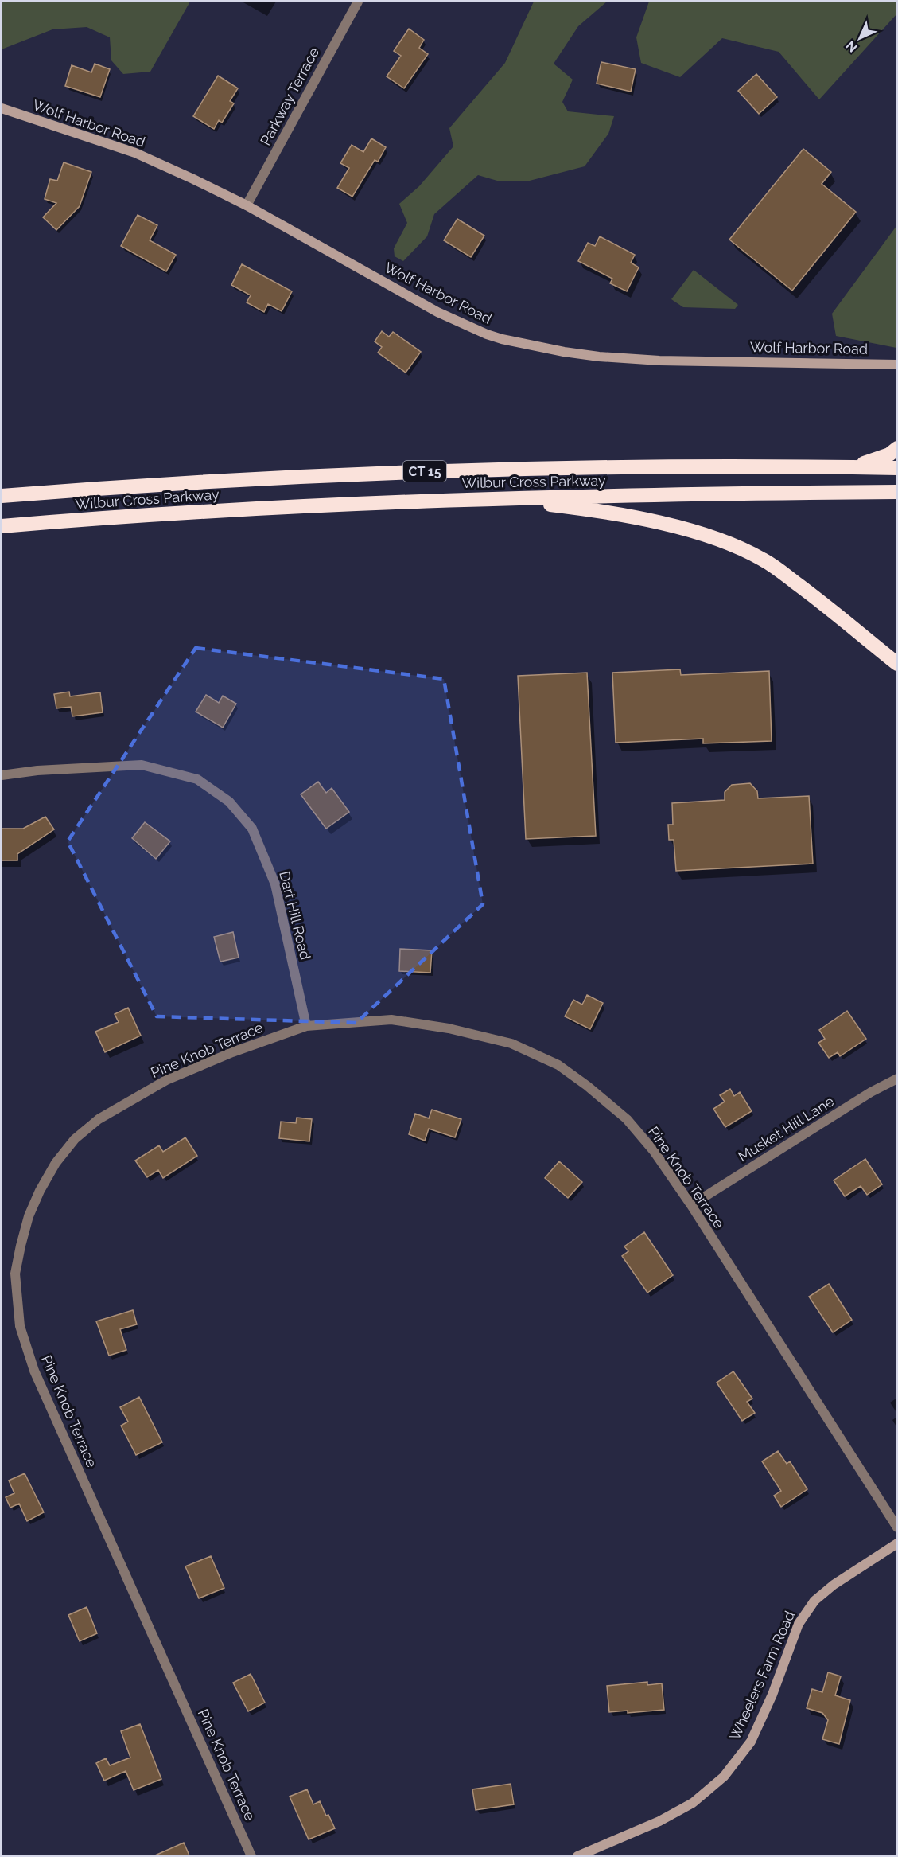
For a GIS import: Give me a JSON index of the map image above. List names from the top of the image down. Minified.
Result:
{"streets":{"highway":["CT 15","Wilbur Cross Parkway"],"street":["Parkway Terrace","Wolf Harbor Road","Dart Hill Road","Pine Knob Terrace","Musket Hill Lane","Wheelers Farm Road"]},"crossings":[["Parkway Terrace","Wolf Harbor Road"],["Dart Hill Road","Pine Knob Terrace"],["Pine Knob Terrace","Musket Hill Lane"]],"north":"bottom left"}
